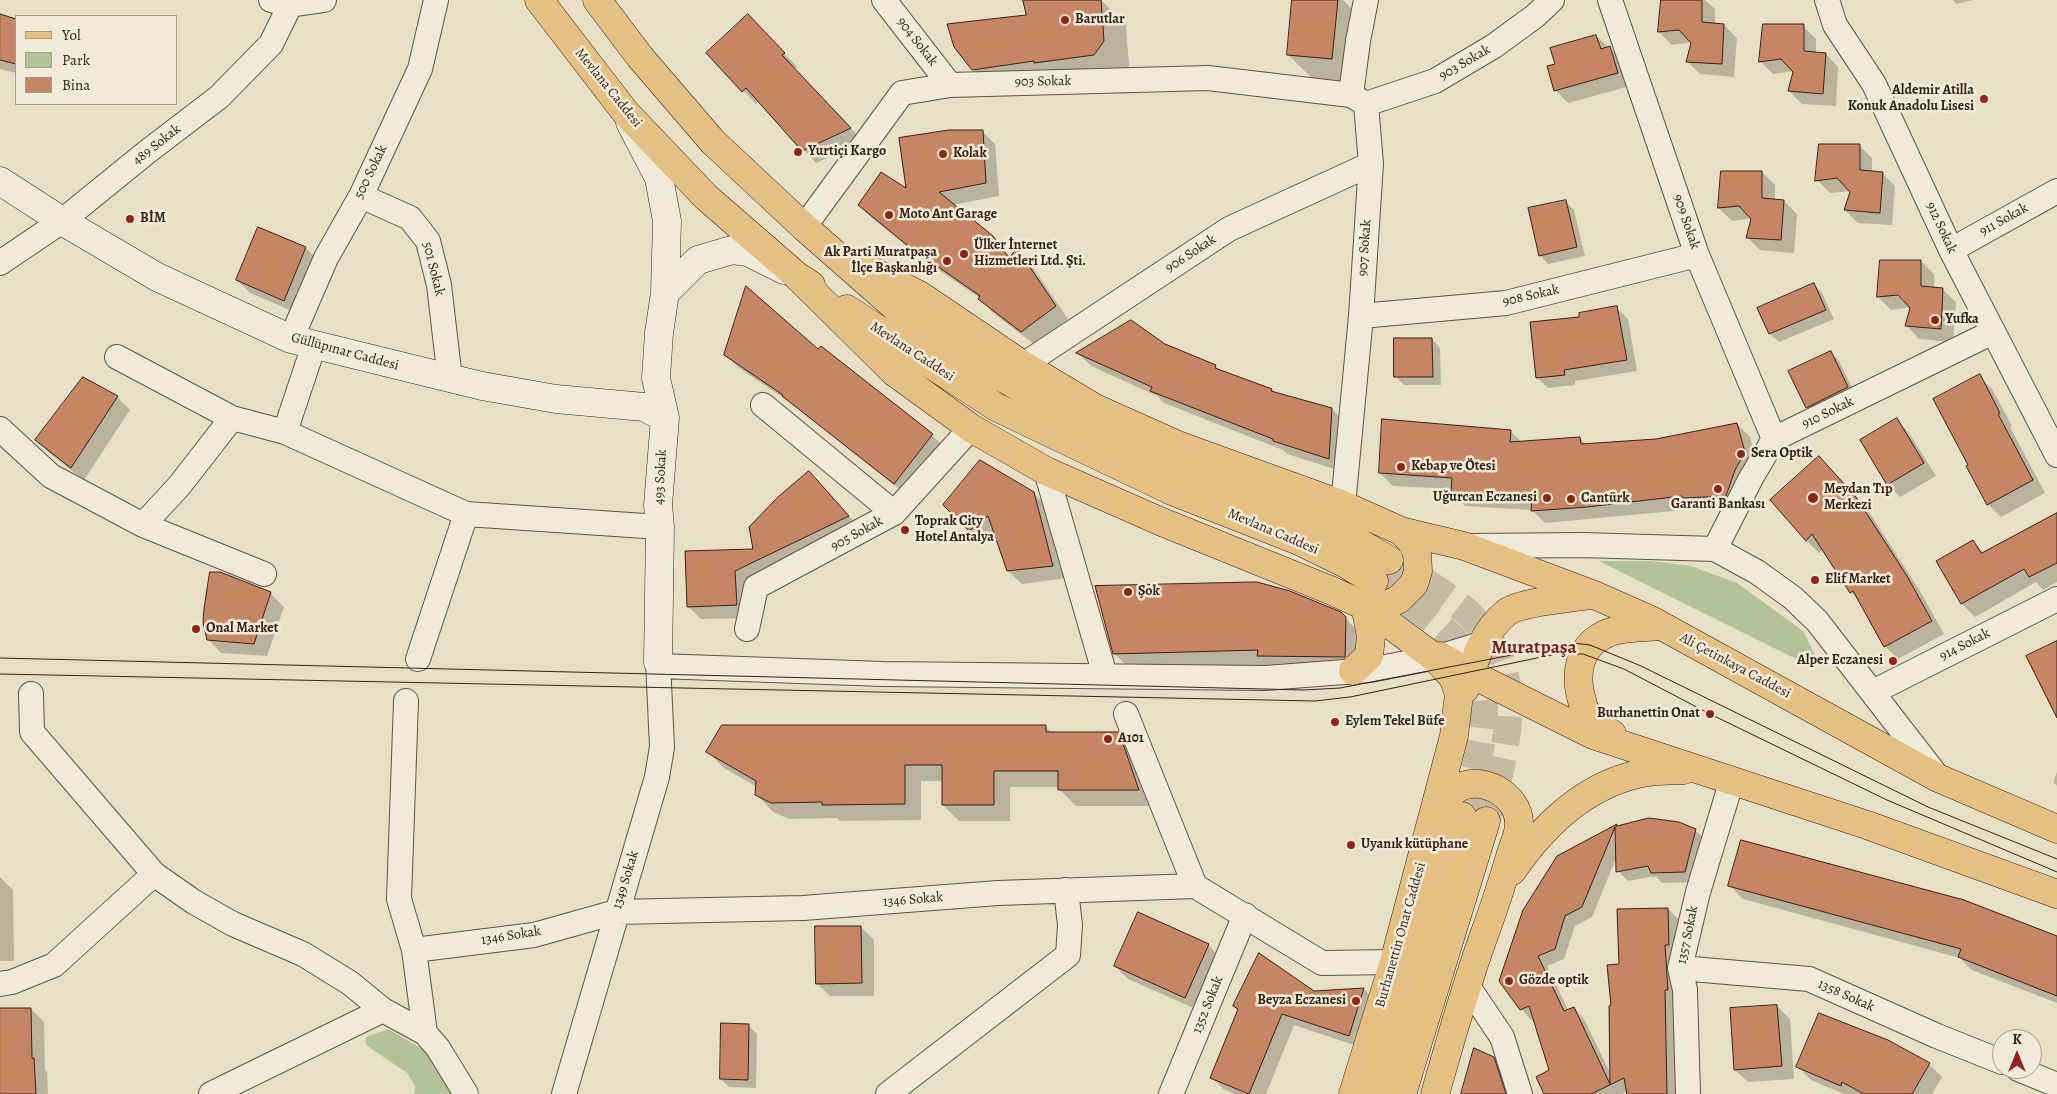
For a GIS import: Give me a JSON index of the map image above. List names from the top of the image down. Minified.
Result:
{"streets":{"main road":["Mevlana Caddesi","Ali Çetinkaya Caddesi","Burhanettin Onat Caddesi"],"street":["904 Sokak","903 Sokak","489 Sokak","500 Sokak","911 Sokak","909 Sokak","912 Sokak","907 Sokak","906 Sokak","501 Sokak","908 Sokak","Güllüpınar Caddesi","910 Sokak","493 Sokak","905 Sokak","914 Sokak","1349 Sokak","1346 Sokak","1357 Sokak","1358 Sokak","1352 Sokak"]},"crossings":[["904 Sokak","903 Sokak"],["903 Sokak","Mevlana Caddesi"],["903 Sokak","907 Sokak"],["Mevlana Caddesi","493 Sokak"],["Mevlana Caddesi","Ali Çetinkaya Caddesi"],["489 Sokak","Güllüpınar Caddesi"],["500 Sokak","501 Sokak"],["500 Sokak","Güllüpınar Caddesi"],["911 Sokak","912 Sokak"],["909 Sokak","908 Sokak"],["909 Sokak","910 Sokak"],["912 Sokak","910 Sokak"],["907 Sokak","906 Sokak"],["907 Sokak","908 Sokak"],["907 Sokak","Ali Çetinkaya Caddesi"],["906 Sokak","Ali Çetinkaya Caddesi"],["501 Sokak","Güllüpınar Caddesi"],["Güllüpınar Caddesi","493 Sokak"],["493 Sokak","1349 Sokak"],["1349 Sokak","1346 Sokak"],["1357 Sokak","1358 Sokak"]],"districts":["Muratpaşa"],"places":["Barutlar","Aldemir Atilla Konuk Anadolu Lisesi","Yurtiçi Kargo","Kolak","Moto Ant Garage","BİM","Ülker İnternet Hizmetleri Ltd. Şti.","Ak Parti Muratpaşa İlçe Başkanlığı","Yufka","Sera Optik","Kebap ve Ötesi","Garanti Bankası","Uğurcan Eczanesi","Meydan Tıp Merkezi","Cantürk","Toprak City Hotel Antalya","Elif Market","Şok","Onal Market","Alper Eczanesi","Burhanettin Onat","Eylem Tekel Büfe","A101","Uyanık kütüphane","Gözde optik","Beyza Eczanesi"],"legend":["Yol","Park","Bina"],"north":"top"}
